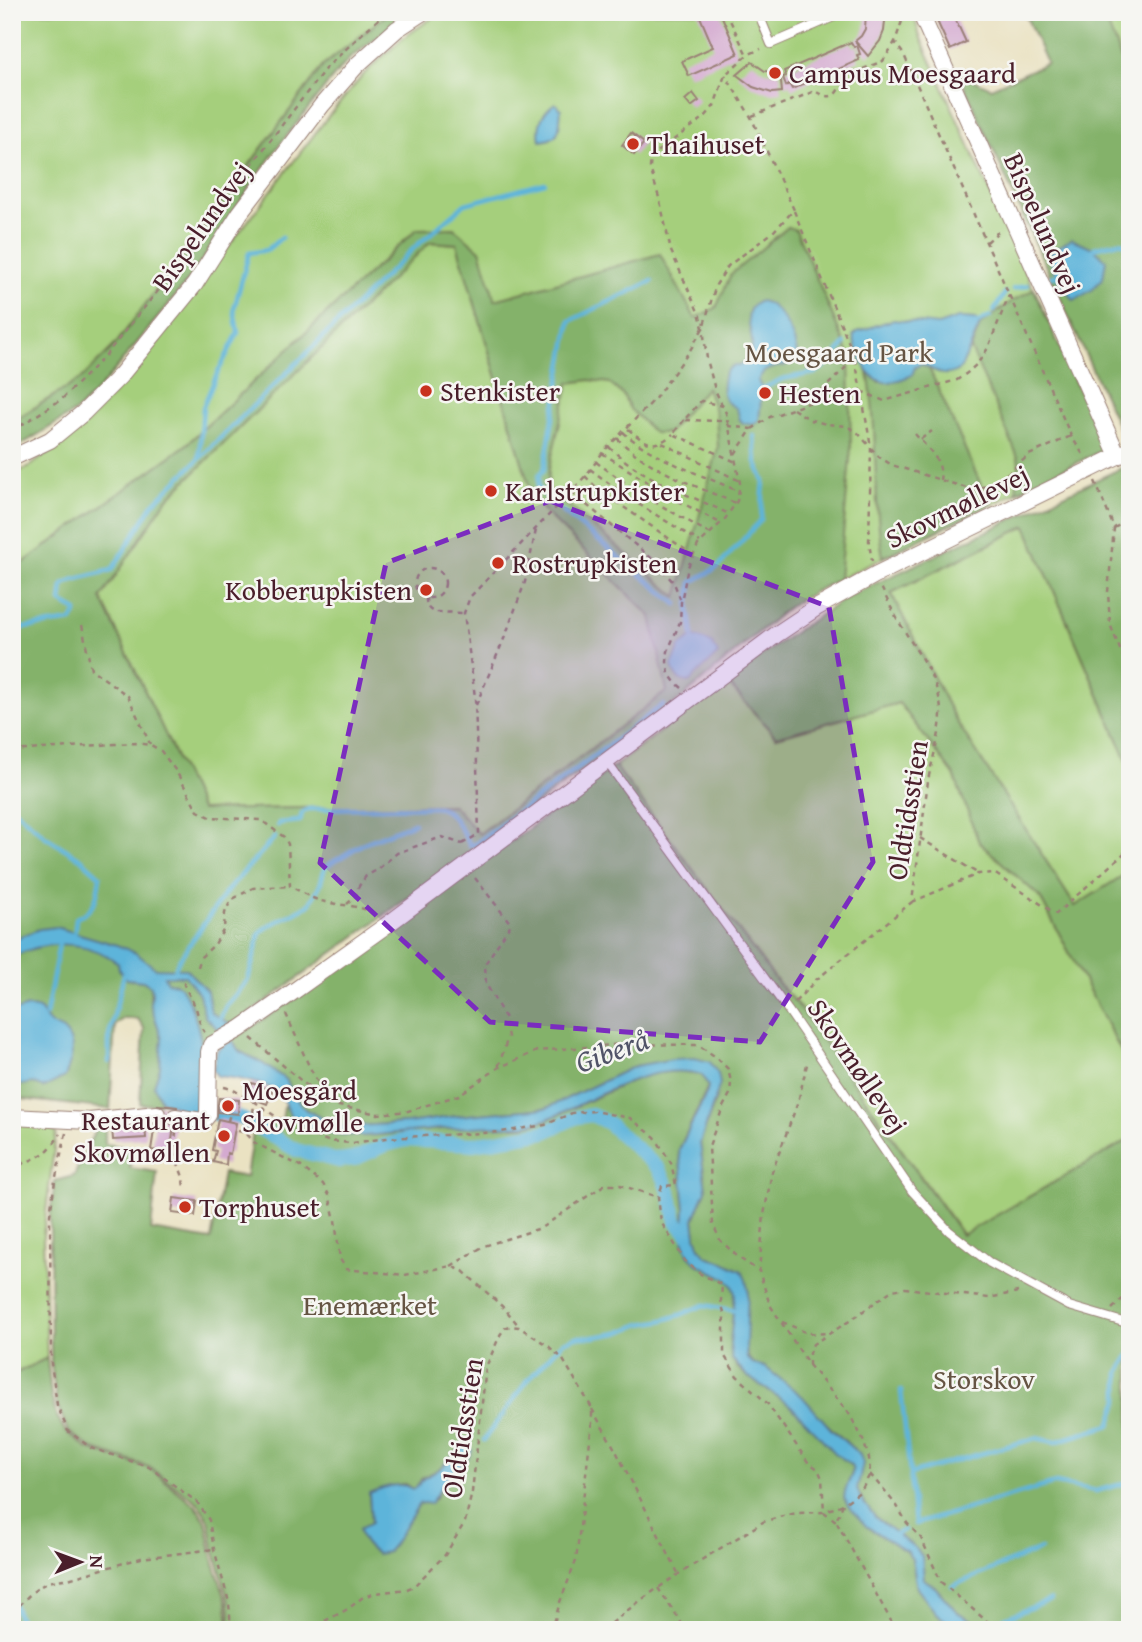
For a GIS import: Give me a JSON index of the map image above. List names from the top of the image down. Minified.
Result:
{"streets":{"street":["Bispelundvej","Skovmøllevej"],"path":["Oldtidsstien"]},"crossings":[["Bispelundvej","Skovmøllevej"],["Skovmøllevej","Oldtidsstien"]],"water":["Giberå"],"parks":["Moesgaard Park","Enemærket","Storskov"],"places":["Campus Moesgaard","Thaihuset","Stenkister","Hesten","Karlstrupkister","Rostrupkisten","Kobberupkisten","Moesgård Skovmølle","Restaurant Skovmøllen","Torphuset"],"north":"right"}
